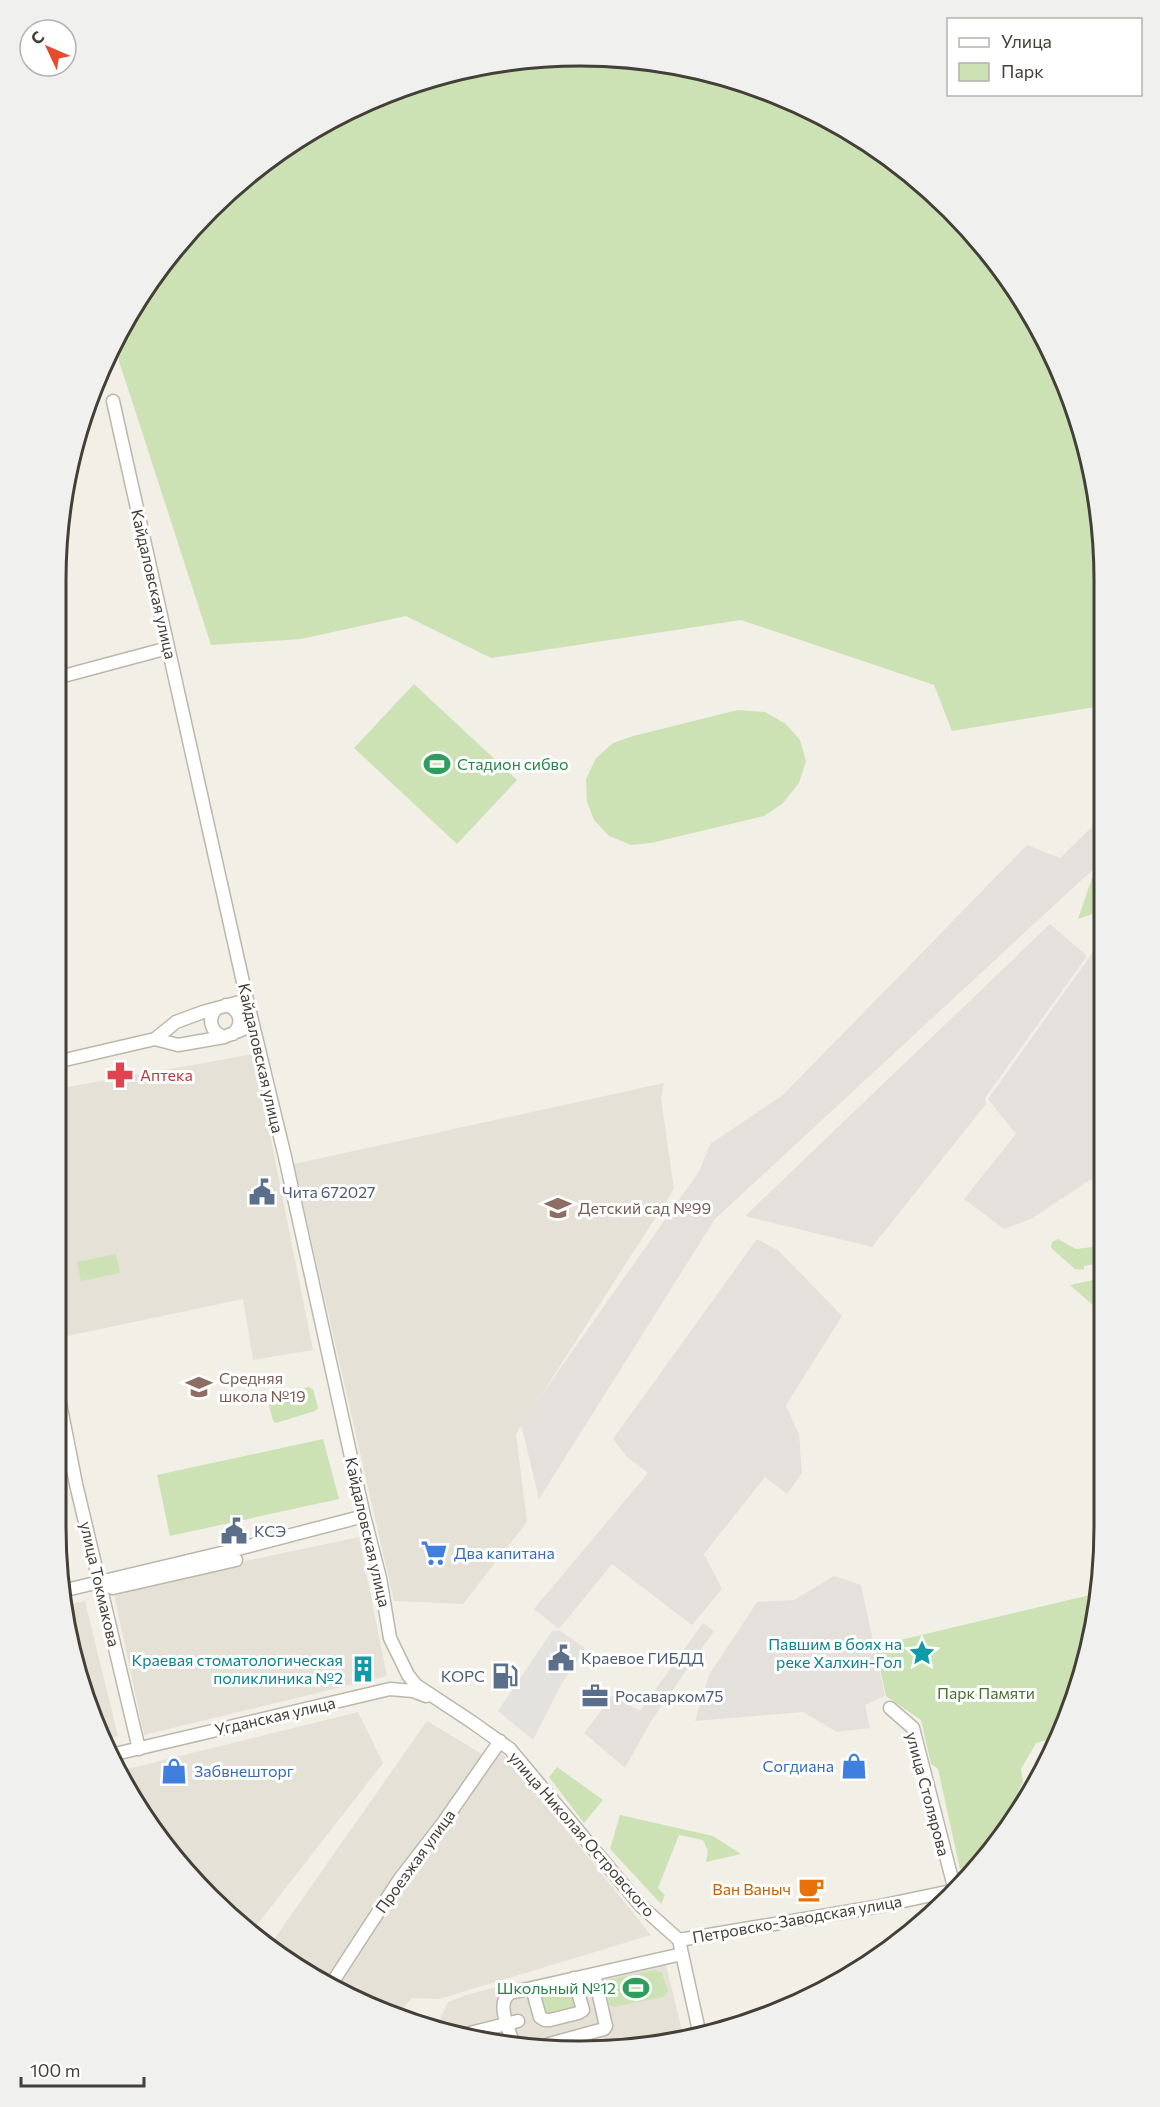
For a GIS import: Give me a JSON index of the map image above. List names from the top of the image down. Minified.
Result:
{"streets":{"street":["Кайдаловская улица","улица Токмакова","Угданская улица","улица Столярова","улица Николая Островского","Проезжая улица","Петровско-Заводская улица"]},"crossings":[["Кайдаловская улица","Угданская улица"],["Кайдаловская улица","улица Николая Островского"],["улица Токмакова","Угданская улица"],["Угданская улица","улица Николая Островского"],["улица Николая Островского","Проезжая улица"],["улица Николая Островского","Петровско-Заводская улица"]],"parks":["Парк Памяти"],"places":{"sports":["Стадион сибво","Школьный №12"],"pharmacy":["Аптека"],"public building":["Чита 672027","КСЭ","Краевое ГИБДД"],"school or university":["Детский сад №99","Средняя школа №19"],"supermarket":["Два капитана"],"place":["Павшим в боях на реке Халхин-Гол"],"building":["Краевая стоматологическая поликлиника №2"],"fuel station":["КОРС"],"office":["Росаварком75"],"shop":["Согдиана","Забвнешторг"],"cafe":["Ван Ваныч"]},"legend":["Улица","Парк"],"scale_bar":"100 m","north":"top left"}
